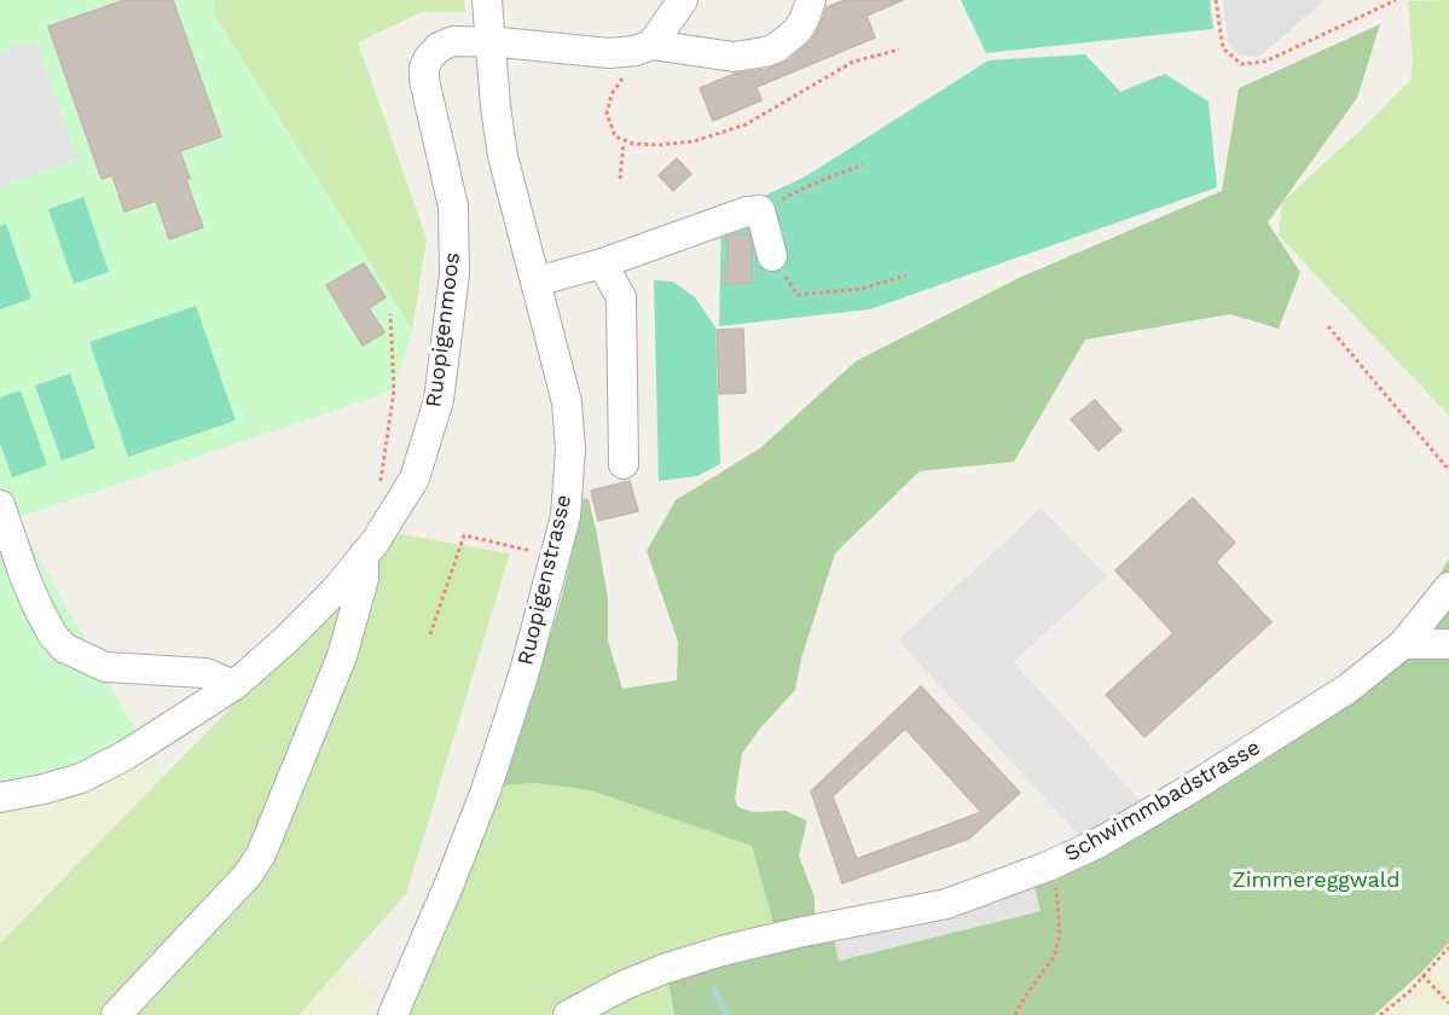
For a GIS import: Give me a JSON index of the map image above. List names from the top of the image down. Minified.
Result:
{"streets":{"street":["Ruopigenmoos","Ruopigenstrasse","Schwimmbadstrasse"]},"crossings":[["Ruopigenmoos","Ruopigenstrasse"]],"parks":["Zimmereggwald"]}
